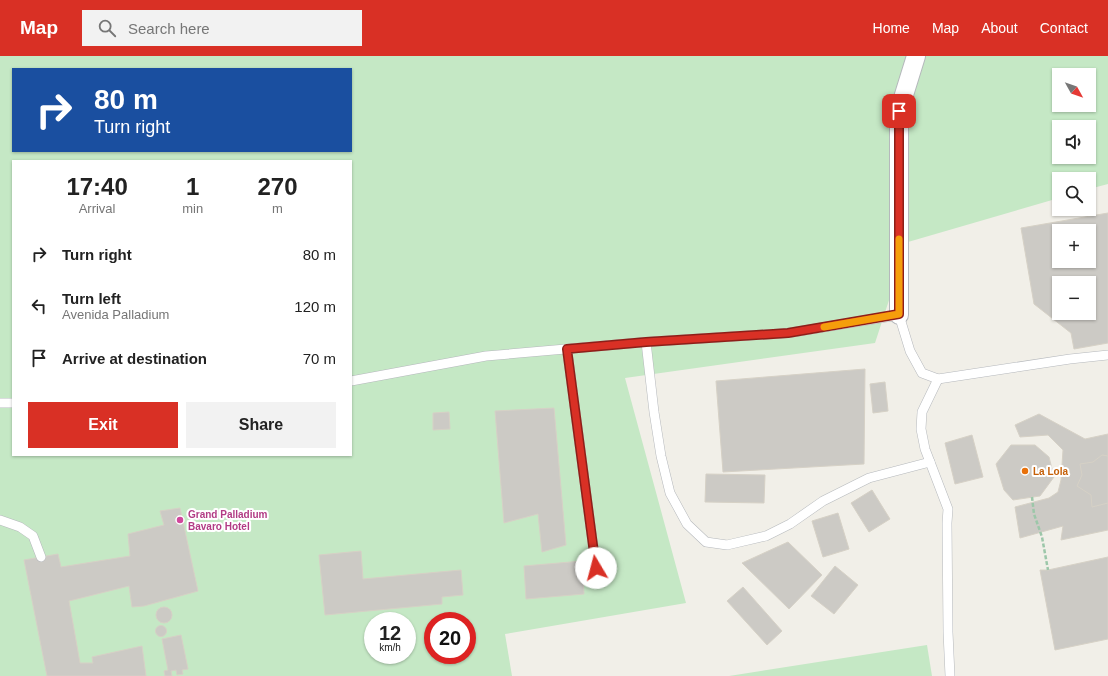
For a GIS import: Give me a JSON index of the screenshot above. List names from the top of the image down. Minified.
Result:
{"places":["La Lola","Grand Palladium Bavaro Hotel"],"north":"bottom right","page":{"header":"Map","search":"Search here","nav":["Home","Map","About","Contact"],"map_buttons":["+","−"],"turn":["80 m","Turn right"],"eta":["17:40","Arrival","1","min","270","m"],"list":[{"name":"Turn right","value":"80 m"},{"name":"Turn left","note":"Avenida Palladium","value":"120 m"},{"name":"Arrive at destination","value":"70 m"}],"buttons":["Exit","Share"],"speed":"12 km/h","limit":"20"}}
